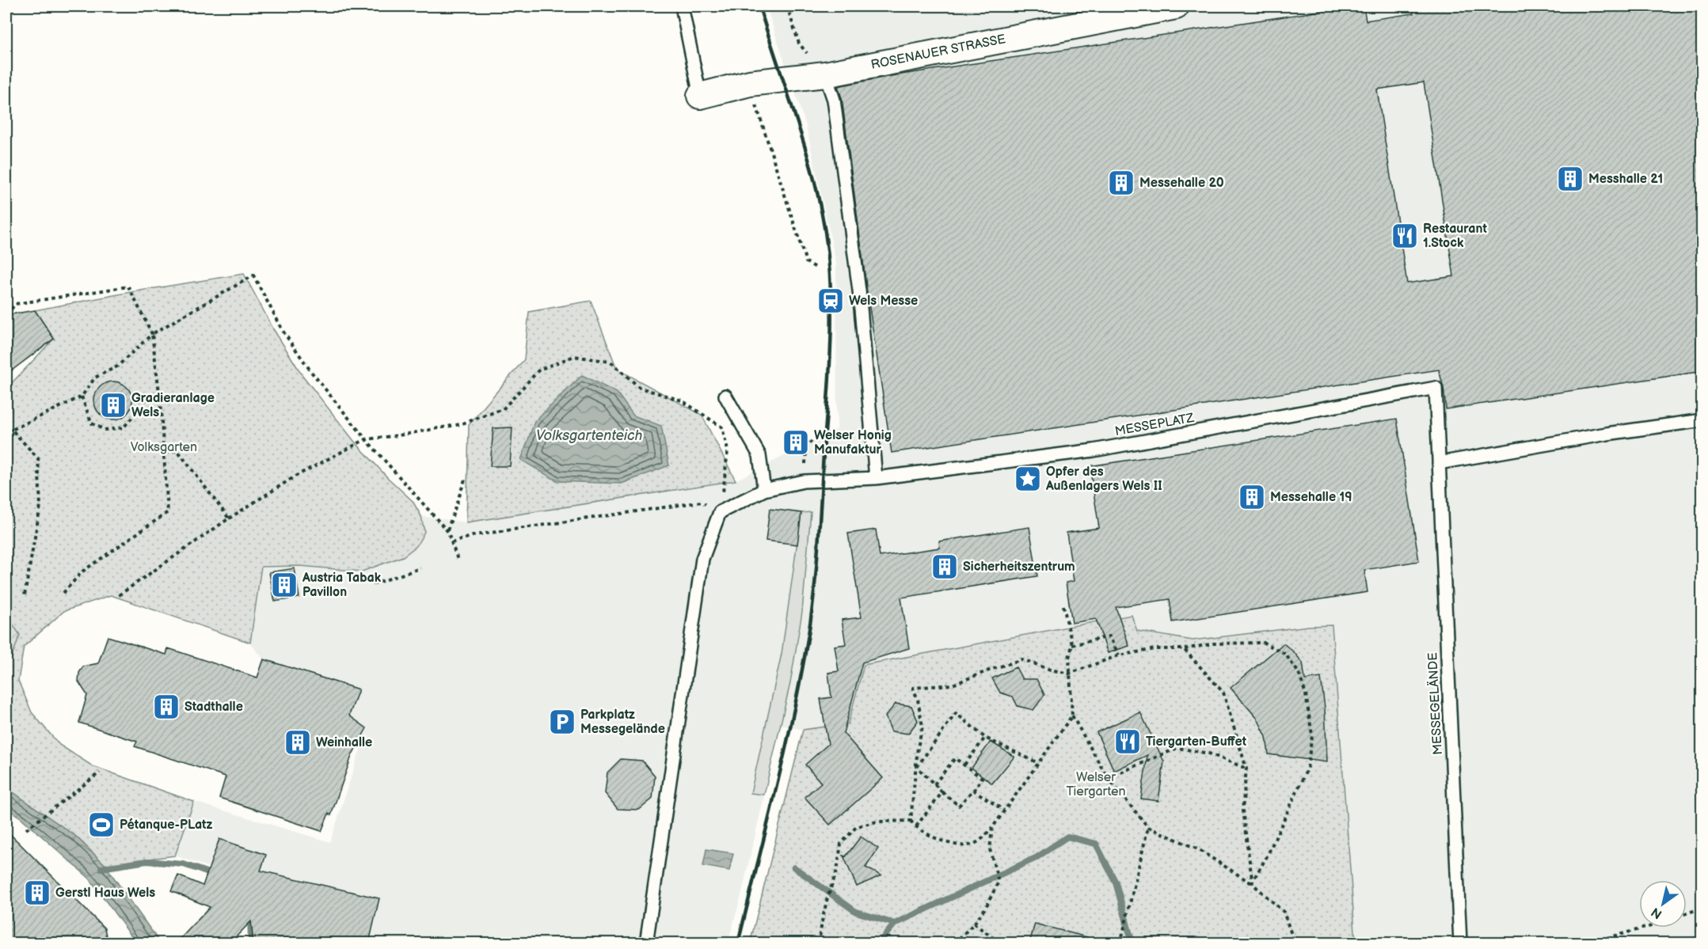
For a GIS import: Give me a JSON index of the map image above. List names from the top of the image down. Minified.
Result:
{"streets":{"street":["ROSENAUER STRASSE"],"lane":["MESSEPLATZ","MESSEGELÄNDE"]},"crossings":[["MESSEPLATZ","MESSEGELÄNDE"]],"water":["Volksgartenteich"],"parks":["Volksgarten","Welser Tiergarten"],"places":{"building":["Messhalle 21","Messehalle 20","Gradieranlage Wels","Welser Honig Manufaktur","Messehalle 19","Sicherheitszentrum","Austria Tabak Pavillon","Stadthalle","Weinhalle","Gerstl Haus Wels"],"restaurant":["Restaurant 1.Stock","Tiergarten-Buffet"],"station":["Wels Messe"],"place":["Opfer des Außenlagers Wels II"],"parking":["Parkplatz Messegelände"],"sports":["Pétanque-PLatz"]},"north":"bottom left"}
